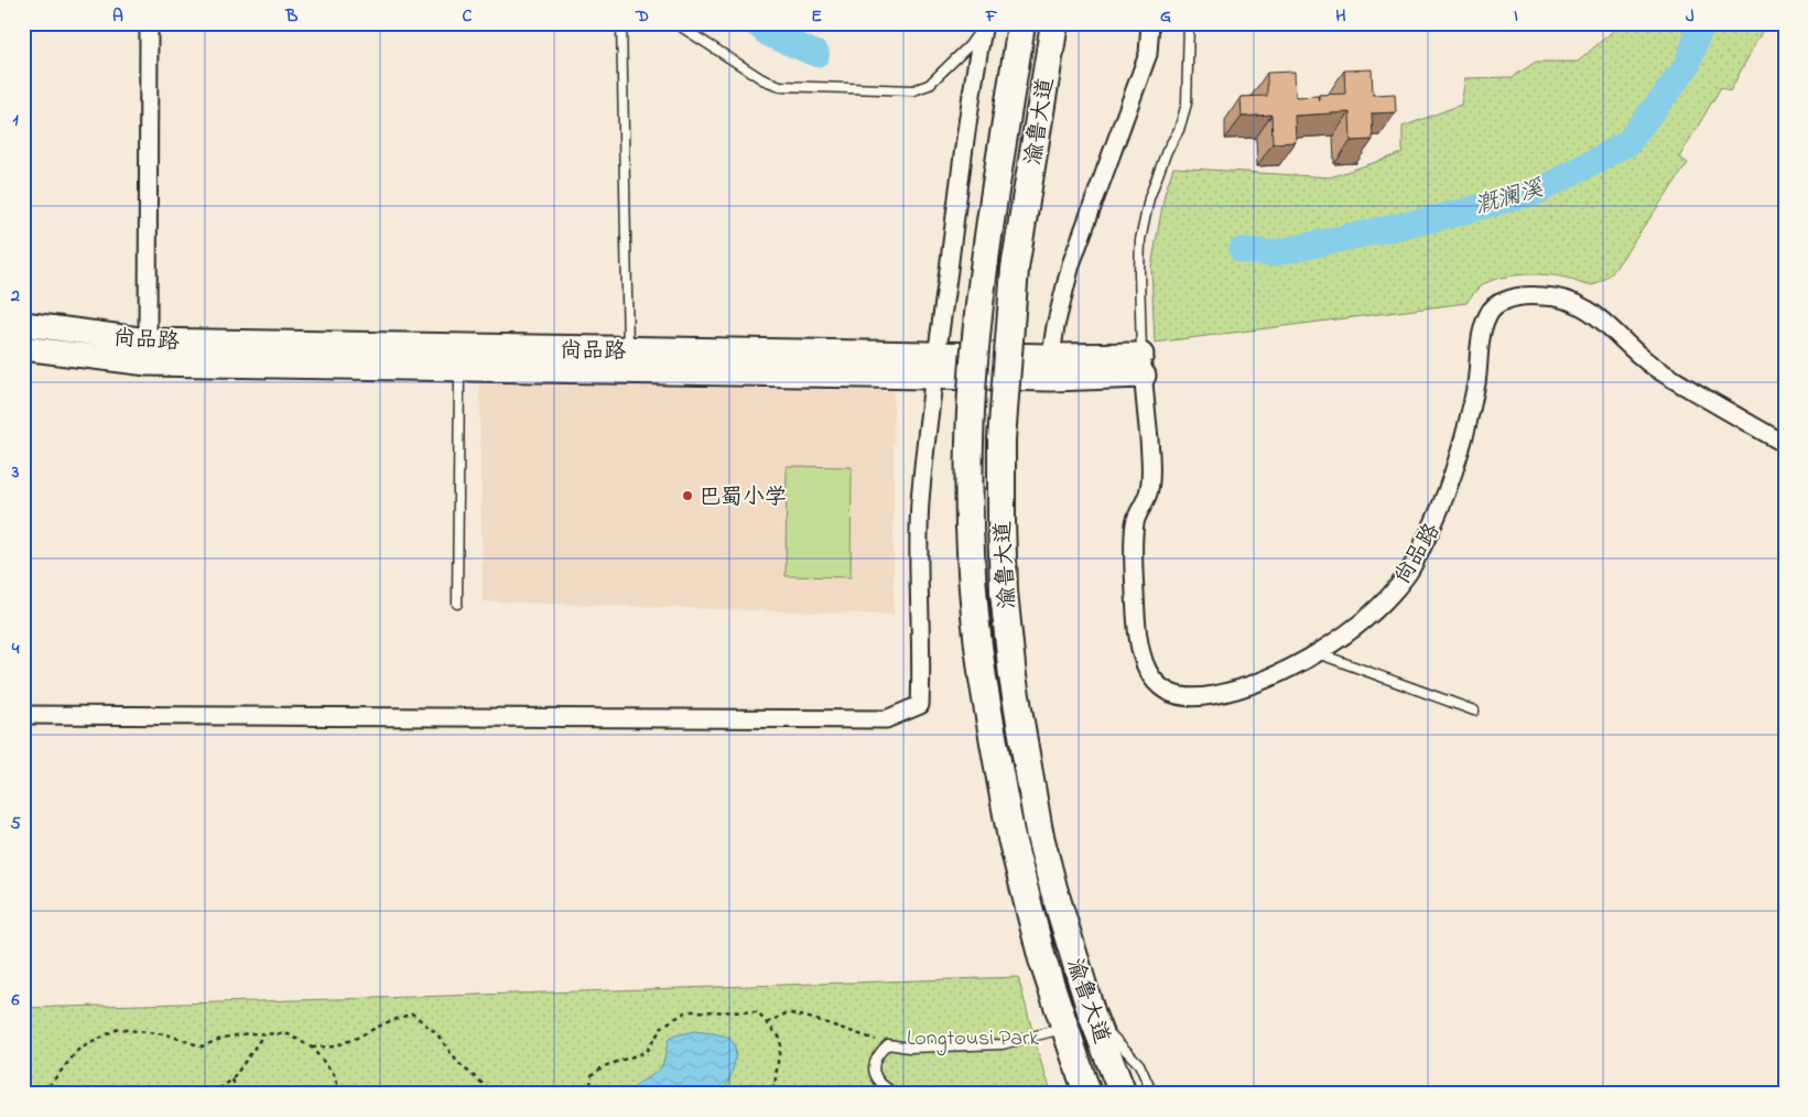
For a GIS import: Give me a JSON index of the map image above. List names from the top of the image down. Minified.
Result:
{"streets":{"highway":["渝鲁大道"],"main road":["尚品路"]},"water":["溉澜溪"],"parks":["Longtousi Park"],"places":["巴蜀小学"],"grid":{"columns":["A","B","C","D","E","F","G","H","I","J"],"rows":["1","2","3","4","5","6"]}}
